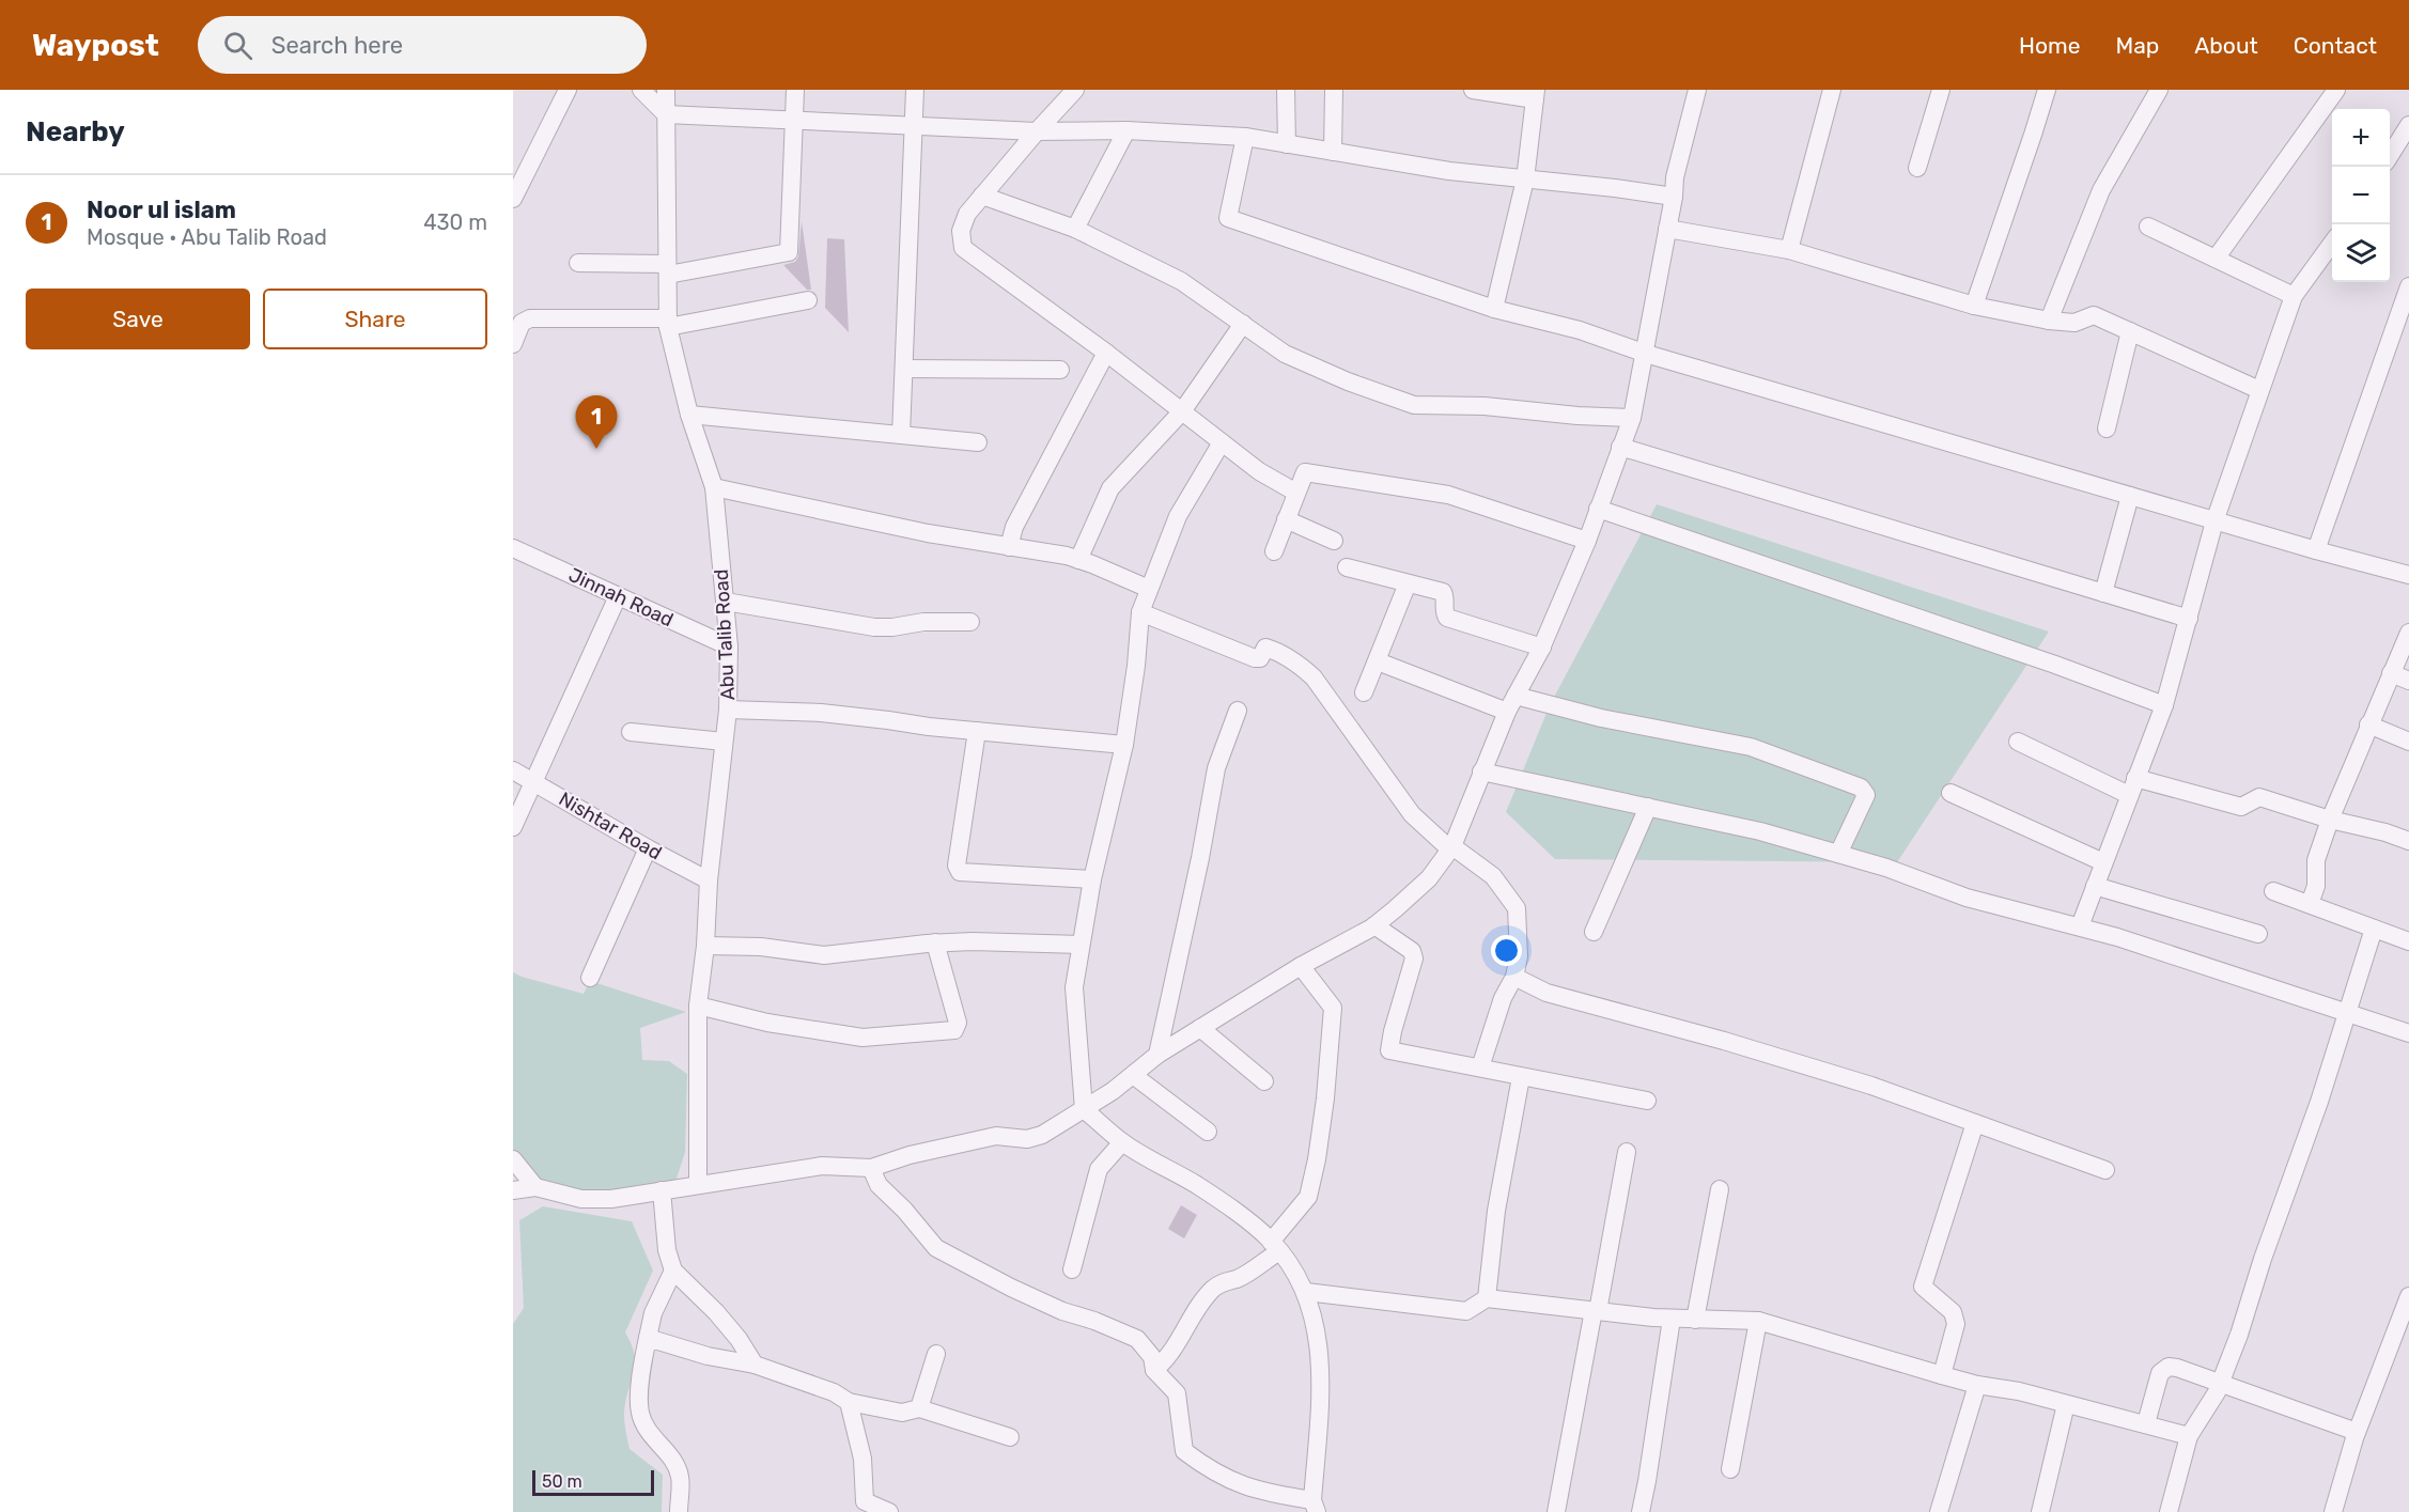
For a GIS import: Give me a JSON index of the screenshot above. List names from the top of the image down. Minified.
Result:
{"streets":{"street":["Jinnah Road","Abu Talib Road","Nishtar Road"]},"crossings":[["Jinnah Road","Abu Talib Road"],["Abu Talib Road","Nishtar Road"]],"scale_bar":"50 m","page":{"header":"Waypost","search":"Search here","nav":["Home","Map","About","Contact"],"heading":"Nearby","map_buttons":["+","−"],"list":[{"mark":"1","name":"Noor ul islam","note":"Mosque · Abu Talib Road","value":"430 m"}],"buttons":["Save","Share"],"pins":"1","scale":"50 m"}}
